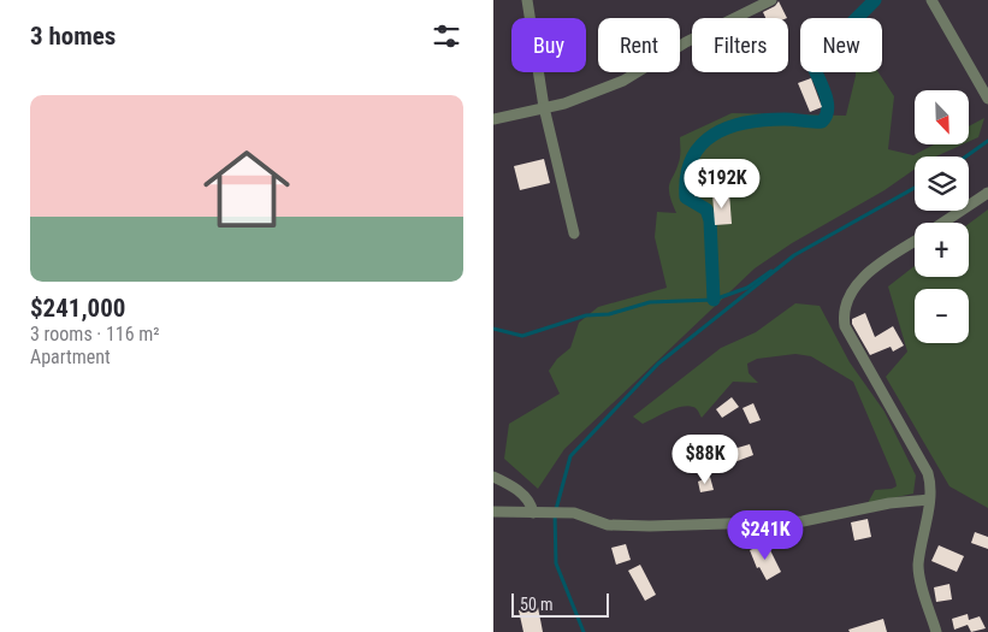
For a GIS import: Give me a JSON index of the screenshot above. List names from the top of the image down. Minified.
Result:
{"scale_bar":"50 m","north":"bottom right","page":{"heading":"3 homes","chip":["Buy","Rent","Filters","New"],"list":[{"name":"$241,000","note":"3 rooms · 116 m² · Apartment"}],"map_buttons":["+","−"],"price":["$192K","$88K","$241K"],"scale":"50 m"}}
